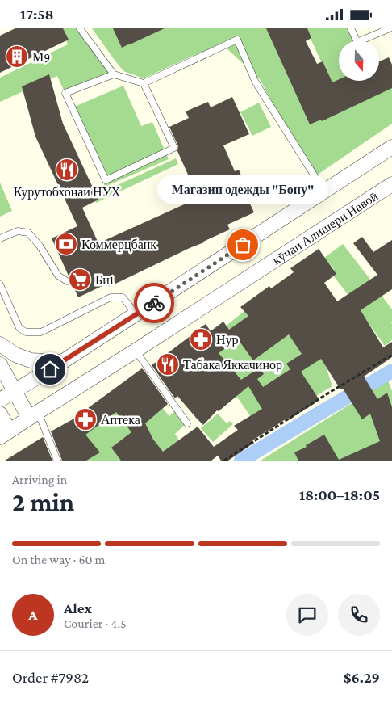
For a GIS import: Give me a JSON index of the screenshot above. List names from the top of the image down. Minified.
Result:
{"streets":{"street":["кӯчаи Алишери Навоӣ"]},"places":{"building":["М9"],"restaurant":["Курутобхонаи НУХ","Табака Яккачинор"],"bank":["Коммерцбанк"],"other":["Магазин одежды \"Бону\""],"supermarket":["Би1"],"pharmacy":["Нур","Аптека"]},"north":"bottom","page":{"status":"17:58","bubble":"Магазин одежды \"Бону\"","heading":["2 min","Arriving in","18:00–18:05"],"panel":["Alex","Courier · 4.5","Order #7982","$6.29"],"bar":"On the way · 60 m","round":"A"}}
